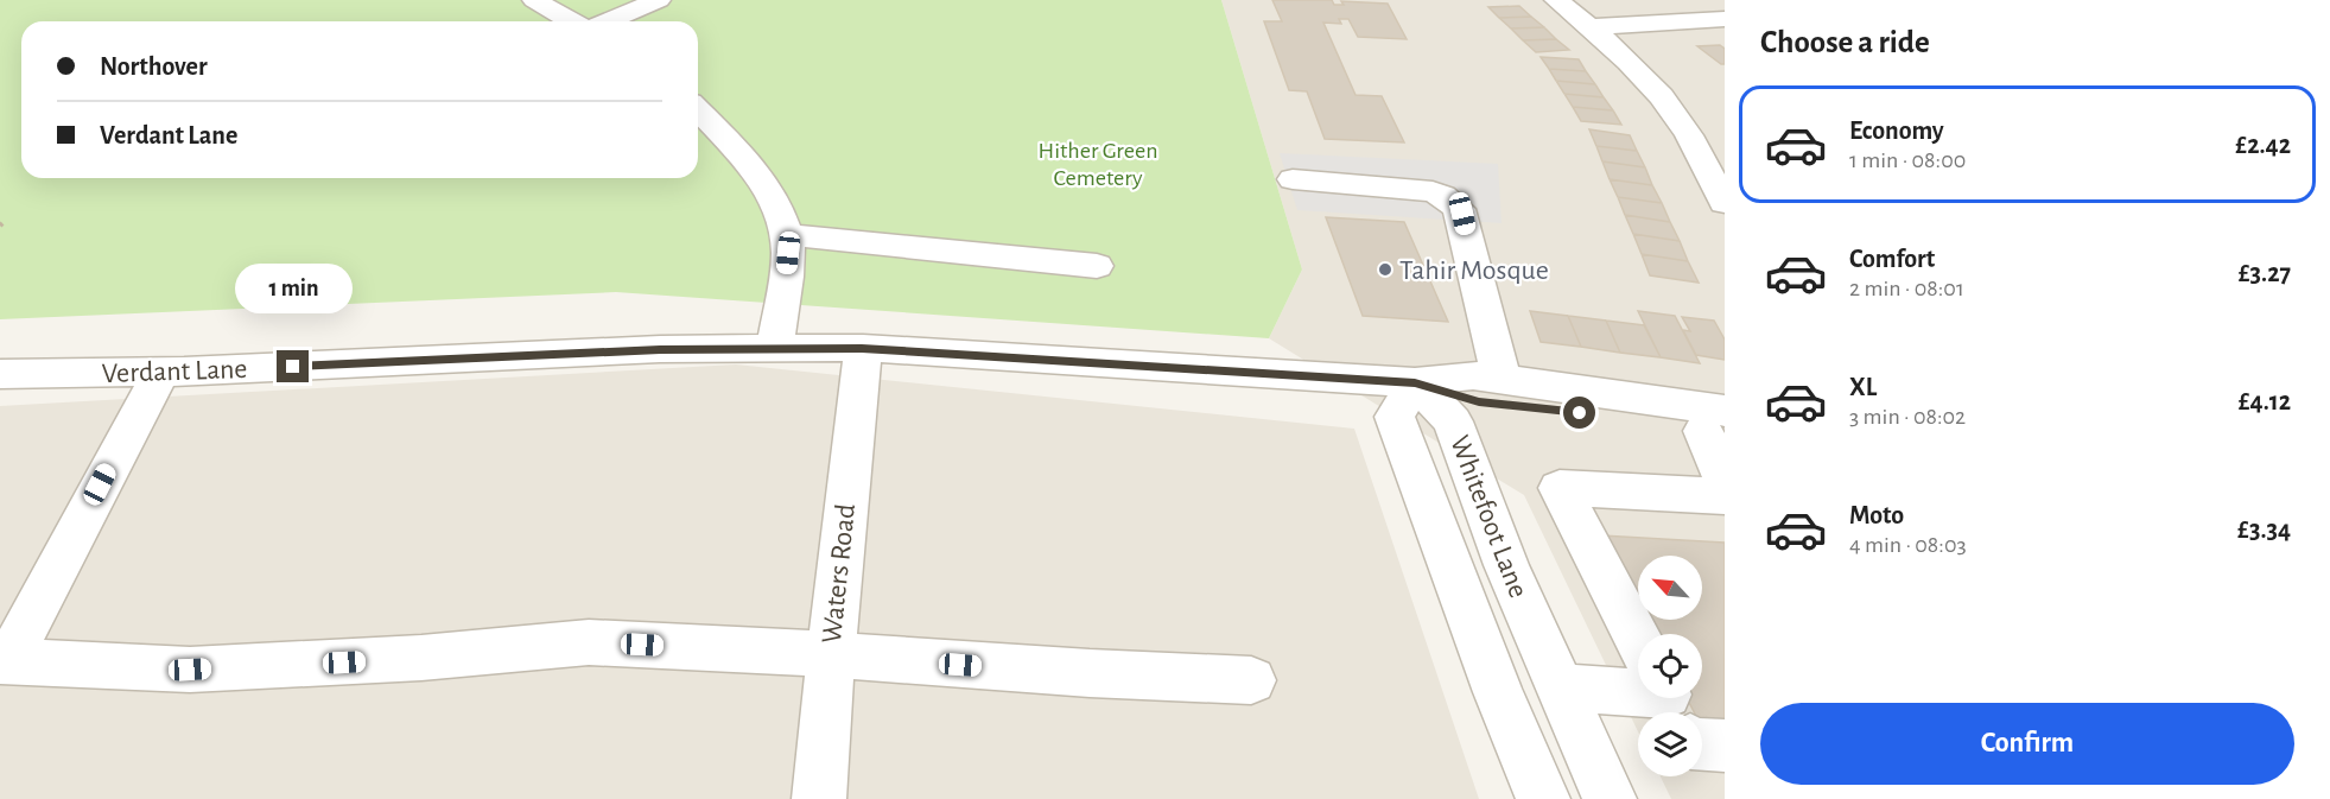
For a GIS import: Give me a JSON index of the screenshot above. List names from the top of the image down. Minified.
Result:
{"streets":{"street":["Verdant Lane","Whitefoot Lane","Waters Road"]},"crossings":[["Verdant Lane","Whitefoot Lane"],["Verdant Lane","Waters Road"]],"parks":["Hither Green Cemetery"],"places":["Tahir Mosque"],"north":"top left","page":{"heading":"Choose a ride","banner":["Northover","Verdant Lane"],"list":[{"name":"Economy","note":"1 min · 08:00","value":"£2.42"},{"name":"Comfort","note":"2 min · 08:01","value":"£3.27"},{"name":"XL","note":"3 min · 08:02","value":"£4.12"},{"name":"Moto","note":"4 min · 08:03","value":"£3.34"}],"bubble":"1 min","buttons":"Confirm"}}
